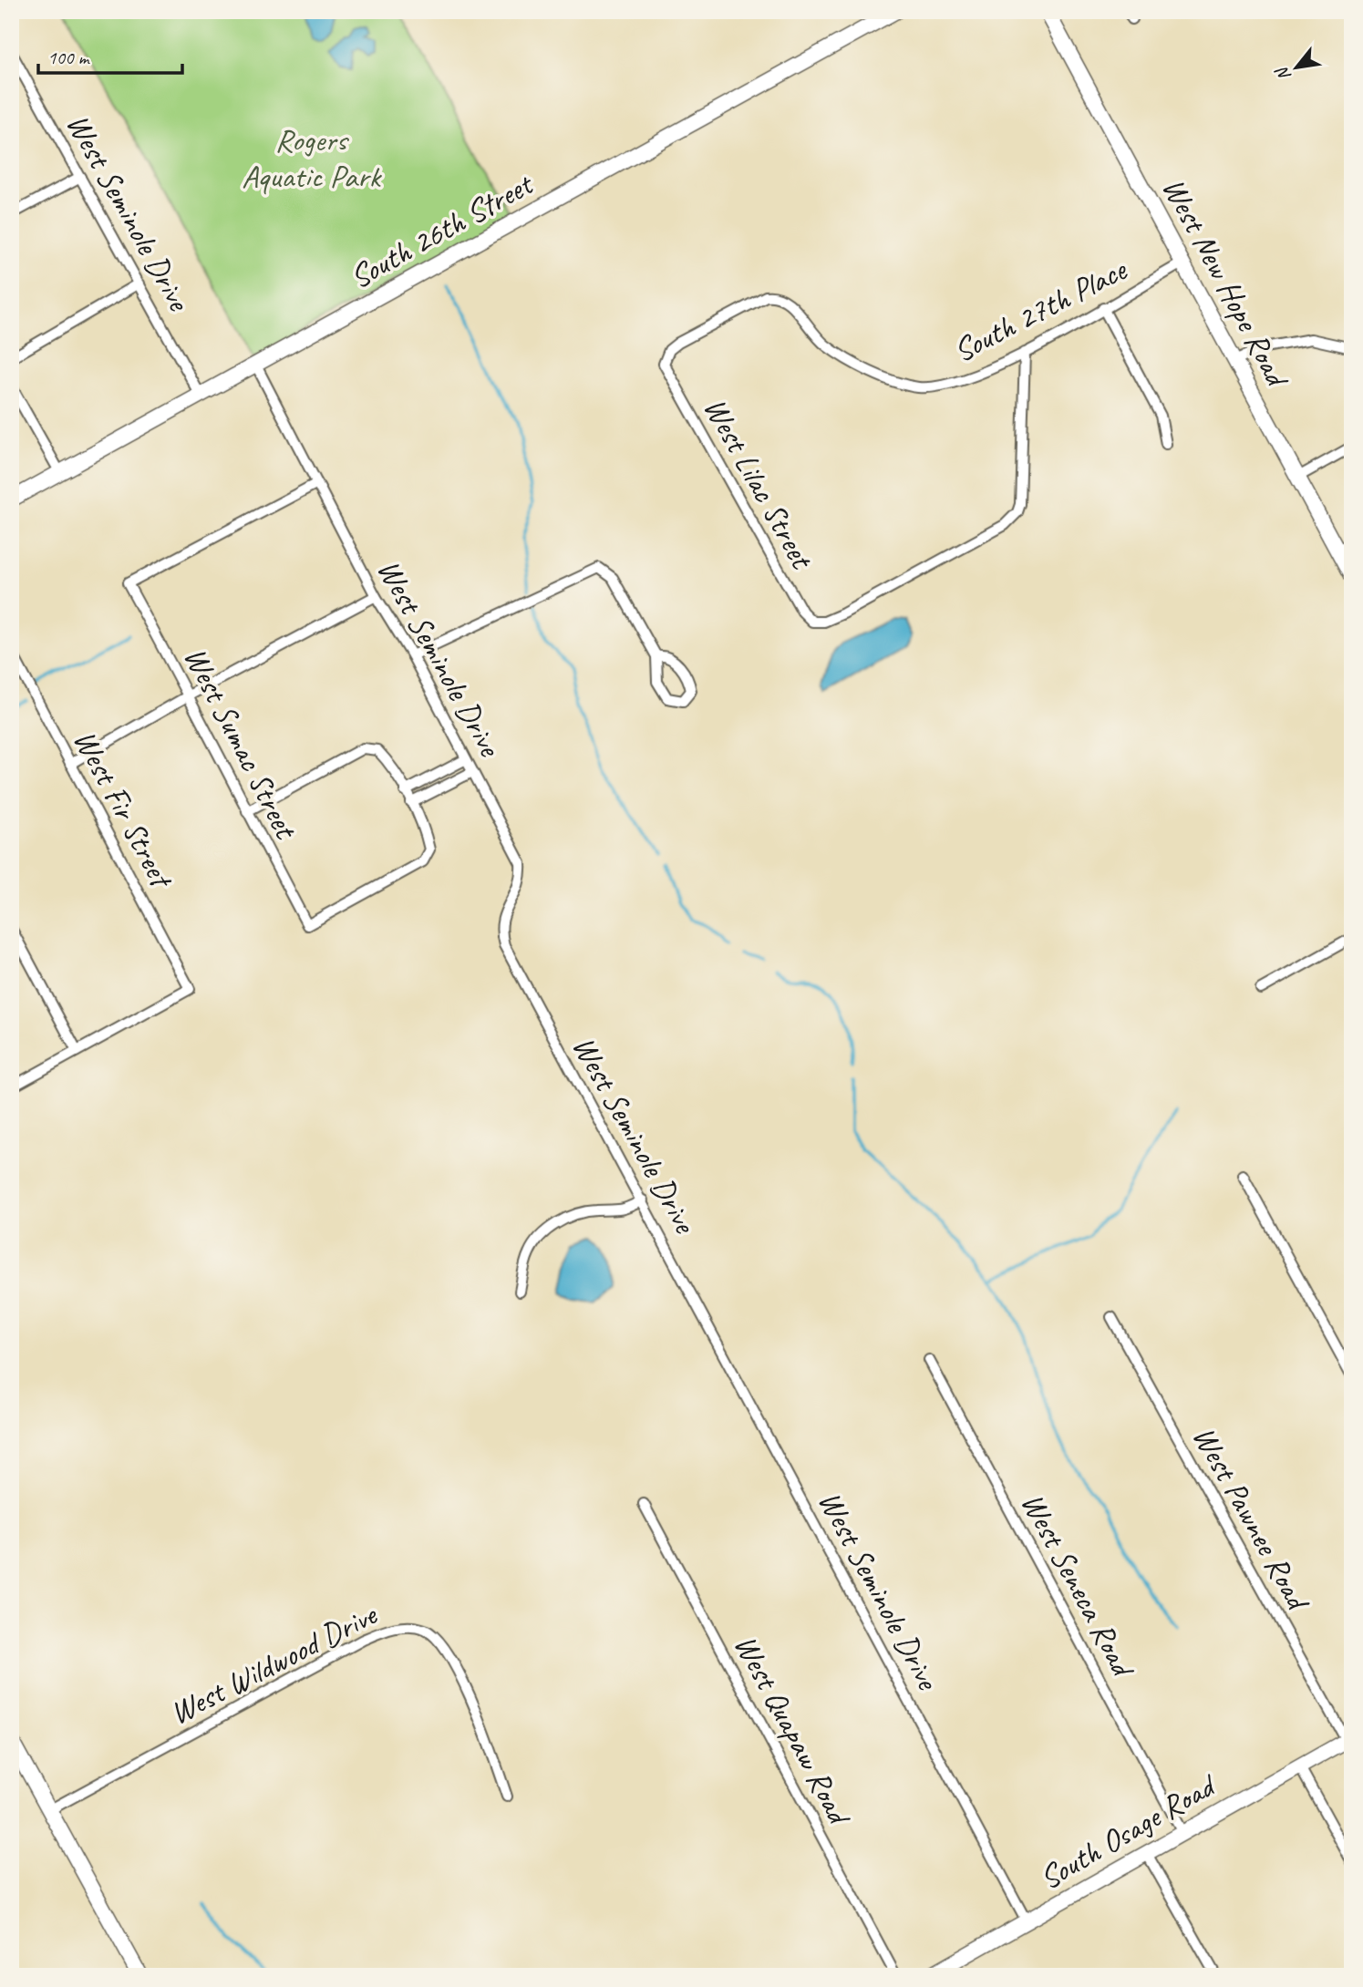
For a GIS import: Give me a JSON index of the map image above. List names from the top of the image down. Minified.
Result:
{"streets":{"street":["West Seminole Drive","South 26th Street","West New Hope Road","South 27th Place","West Lilac Street","West Sumac Street","West Fir Street","West Pawnee Road","West Seneca Road","West Wildwood Drive","West Quapaw Road","South Osage Road"]},"crossings":[["West Seminole Drive","South 26th Street"],["West Seminole Drive","West Sumac Street"],["West Seminole Drive","South Osage Road"],["West New Hope Road","South 27th Place"],["South 27th Place","West Lilac Street"],["West Pawnee Road","South Osage Road"],["West Seneca Road","South Osage Road"]],"parks":["Rogers Aquatic Park"],"scale_bar":"100 m","north":"bottom left"}
